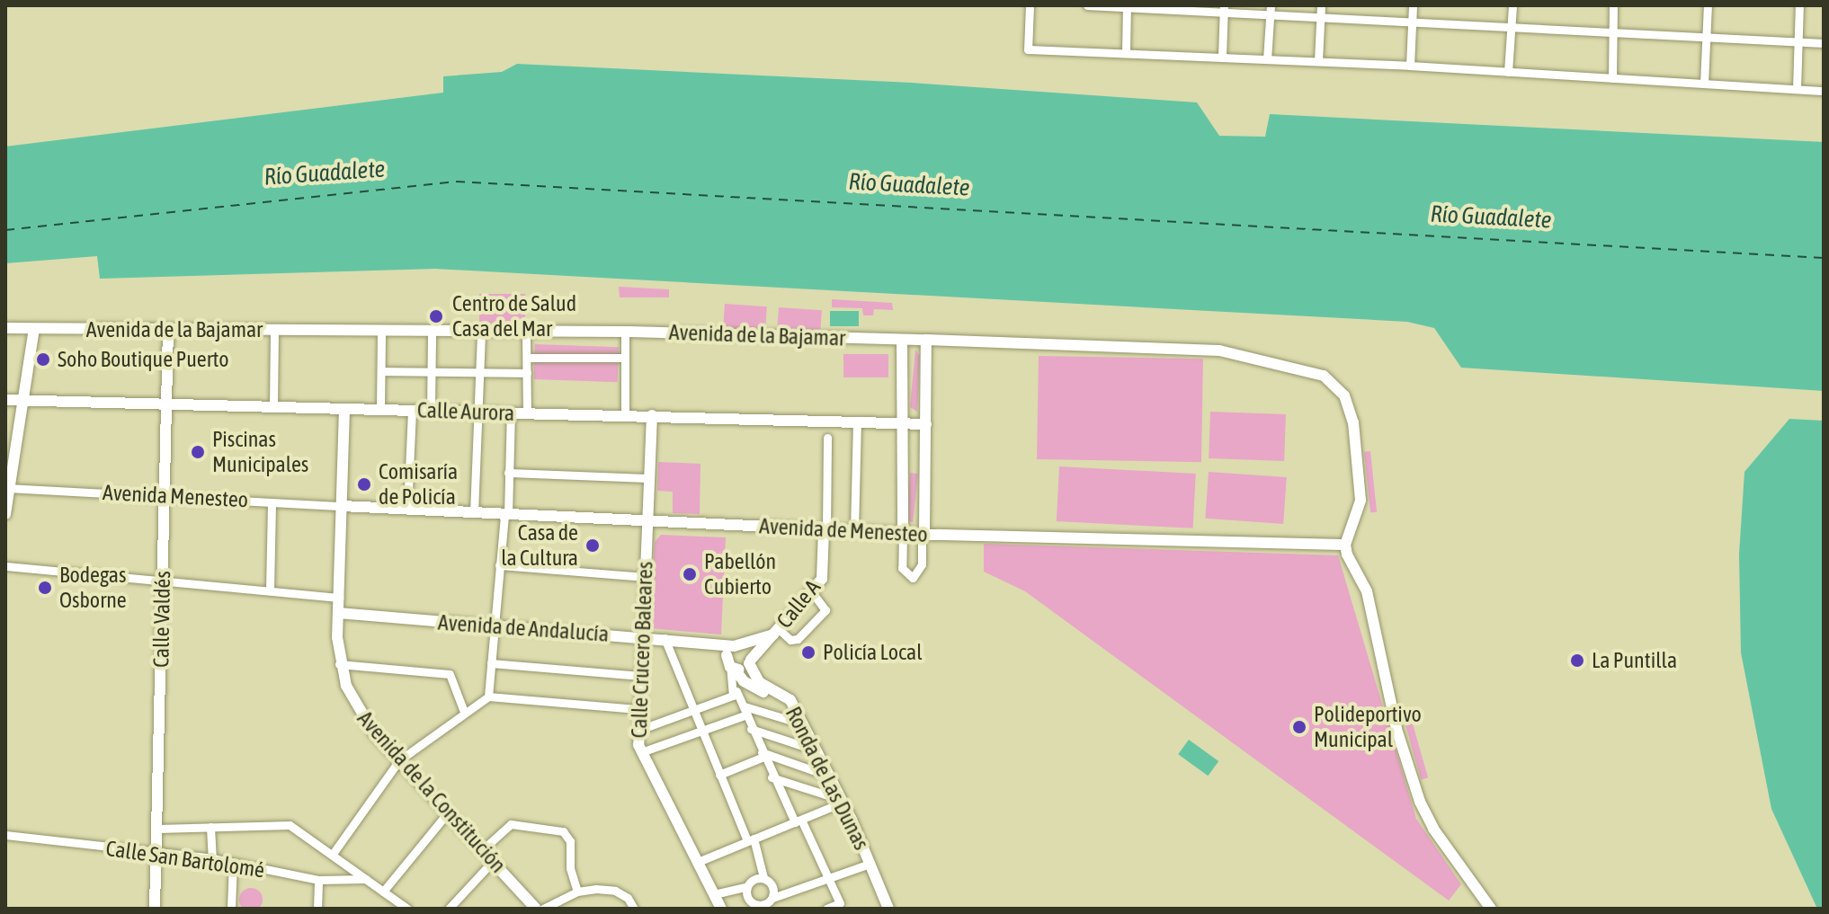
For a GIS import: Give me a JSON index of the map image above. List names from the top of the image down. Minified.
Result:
{"streets":{"street":["Avenida de la Bajamar","Calle Aurora","Avenida Menesteo","Avenida de Menesteo","Calle A","Calle Valdés","Avenida de Andalucía","Calle Crucero Baleares","Ronda de Las Dunas","Avenida de la Constitución","Calle San Bartolomé"]},"crossings":[["Avenida de la Bajamar","Avenida de Menesteo"],["Avenida de la Bajamar","Calle Valdés"],["Calle Aurora","Calle Valdés"],["Calle Aurora","Calle Crucero Baleares"],["Calle Aurora","Avenida de la Constitución"],["Avenida Menesteo","Avenida de Menesteo"],["Avenida Menesteo","Calle Valdés"],["Avenida Menesteo","Avenida de la Constitución"],["Avenida de Menesteo","Calle A"],["Avenida de Menesteo","Calle Crucero Baleares"],["Avenida de Menesteo","Avenida de la Constitución"],["Calle A","Avenida de Andalucía"],["Calle A","Ronda de Las Dunas"],["Calle Valdés","Calle San Bartolomé"],["Avenida de Andalucía","Calle Crucero Baleares"],["Avenida de Andalucía","Ronda de Las Dunas"],["Avenida de Andalucía","Avenida de la Constitución"]],"water":["Río Guadalete"],"places":["Centro de Salud Casa del Mar","Soho Boutique Puerto","Piscinas Municipales","Comisaría de Policía","Casa de la Cultura","Pabellón Cubierto","Bodegas Osborne","Policía Local","La Puntilla","Polideportivo Municipal"]}
